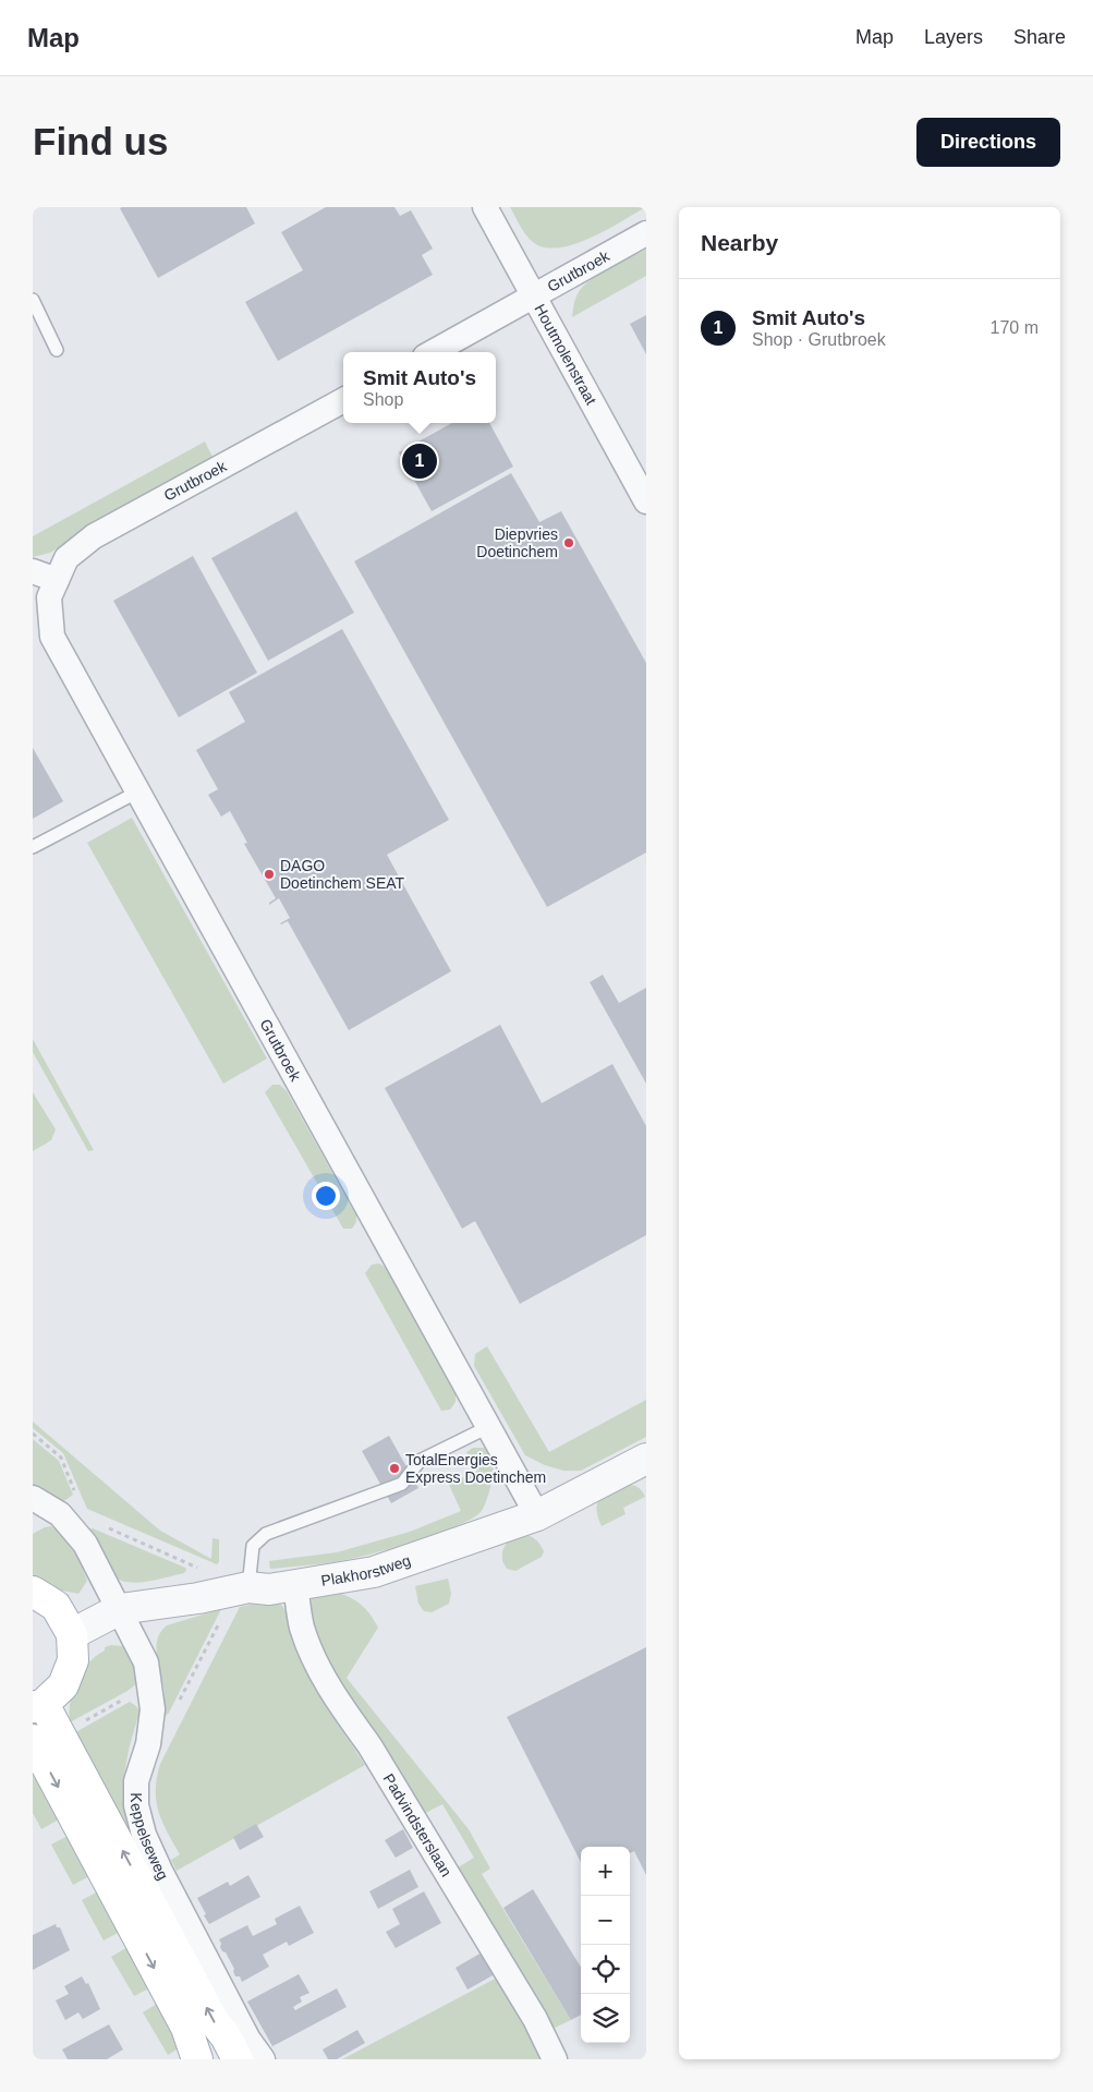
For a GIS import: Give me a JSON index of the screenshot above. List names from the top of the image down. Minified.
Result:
{"streets":{"main road":["Keppelseweg"],"street":["Grutbroek","Houtmolenstraat","Plakhorstweg","Padvindsterslaan"]},"crossings":[["Grutbroek","Houtmolenstraat"],["Grutbroek","Plakhorstweg"],["Plakhorstweg","Padvindsterslaan"],["Plakhorstweg","Keppelseweg"]],"places":["Diepvries Doetinchem","DAGO Doetinchem SEAT","TotalEnergies Express Doetinchem"],"page":{"header":"Map","nav":["Map","Layers","Share"],"buttons":"Directions","title":"Find us","heading":"Nearby","list":[{"mark":"1","name":"Smit Auto's","note":"Shop · Grutbroek","value":"170 m"}],"popup":["Smit Auto's","Shop"],"pins":"1","map_buttons":["+","−"]}}
